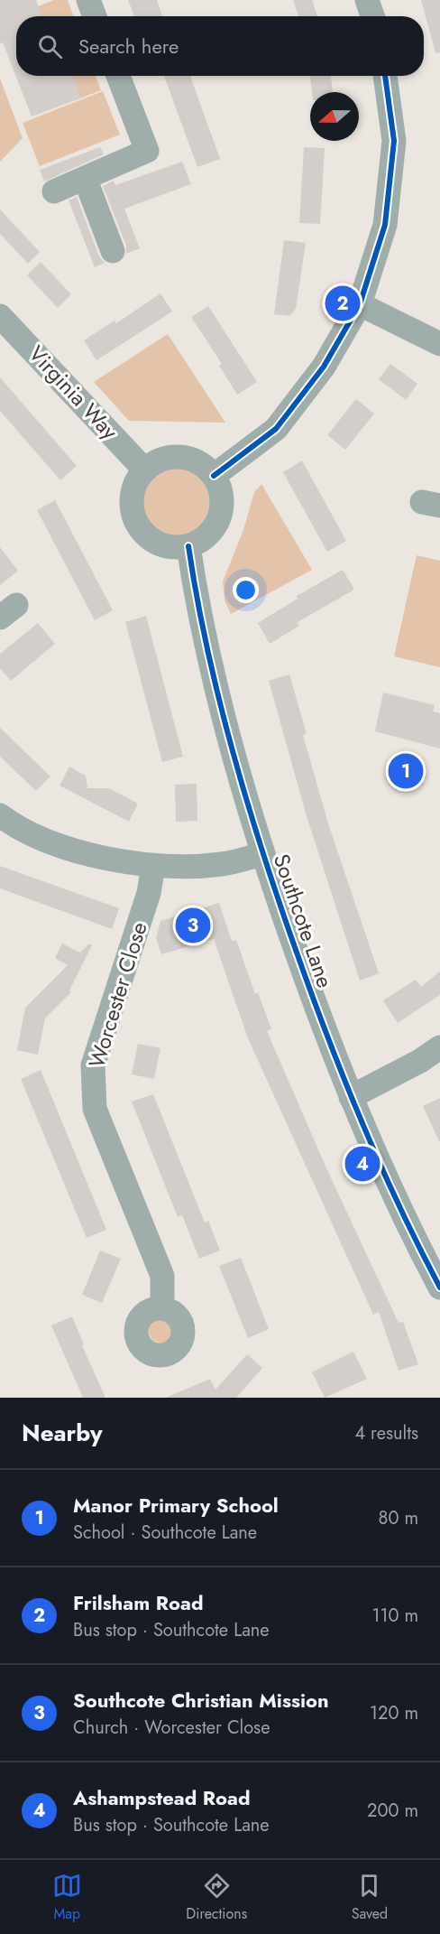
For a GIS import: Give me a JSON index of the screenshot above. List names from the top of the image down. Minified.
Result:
{"streets":{"street":["Virginia Way","Southcote Lane","Worcester Close"]},"crossings":[["Virginia Way","Southcote Lane"]],"north":"left","page":{"search":"Search here","pins":["2","1","3","4"],"heading":["Nearby","4 results"],"list":[{"mark":"1","name":"Manor Primary School","note":"School · Southcote Lane","value":"80 m"},{"mark":"2","name":"Frilsham Road","note":"Bus stop · Southcote Lane","value":"110 m"},{"mark":"3","name":"Southcote Christian Mission","note":"Church · Worcester Close","value":"120 m"},{"mark":"4","name":"Ashampstead Road","note":"Bus stop · Southcote Lane","value":"200 m"}],"nav":["Map","Directions","Saved"]}}
